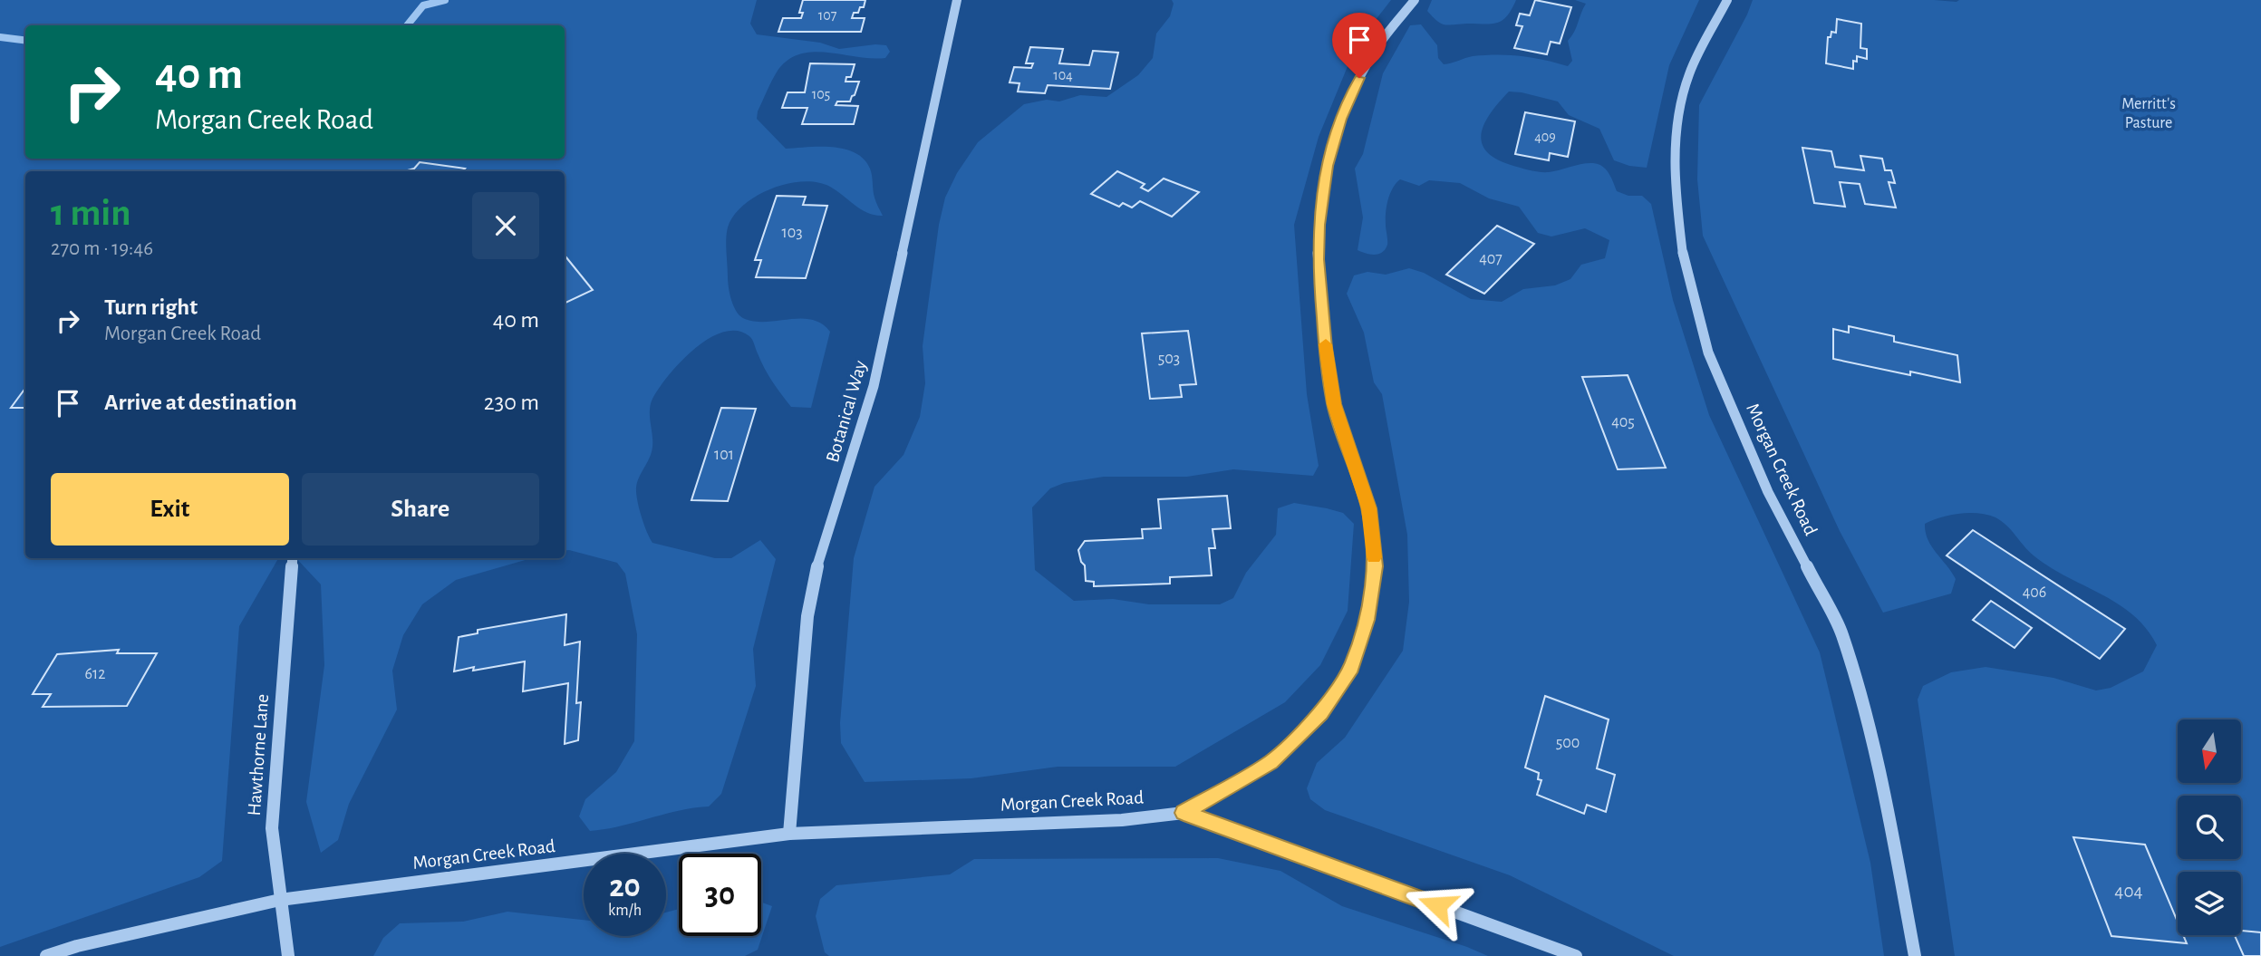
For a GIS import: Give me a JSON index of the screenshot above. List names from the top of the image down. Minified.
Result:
{"streets":{"street":["Botanical Way","Morgan Creek Road","Hawthorne Lane"]},"crossings":[["Botanical Way","Morgan Creek Road"],["Morgan Creek Road","Hawthorne Lane"]],"parks":["Merritt's Pasture"],"house_numbers":["107","104","105","409","103","407","503","405","101","406","612","500","404"],"north":"bottom","page":{"turn":["40 m","Morgan Creek Road"],"heading":["1 min","270 m · 19:46"],"list":[{"name":"Turn right","note":"Morgan Creek Road","value":"40 m"},{"name":"Arrive at destination","value":"230 m"}],"buttons":["Exit","Share"],"speed":"20 km/h","limit":"30"}}
